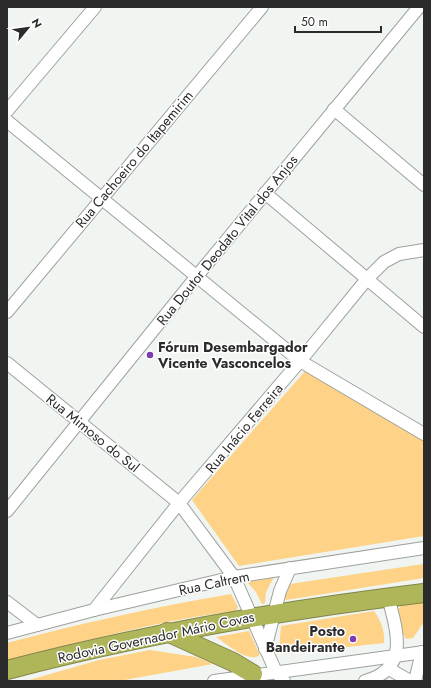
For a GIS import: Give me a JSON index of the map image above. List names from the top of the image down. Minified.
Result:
{"streets":{"highway":["Rodovia Governador Mário Covas"],"street":["Rua Cachoeiro do Itapemirim","Rua Doutor Deodato Vital dos Anjos","Rua Inácio Ferreira","Rua Mimoso do Sul","Rua Caltrem"]},"crossings":[["Rua Doutor Deodato Vital dos Anjos","Rua Mimoso do Sul"],["Rua Inácio Ferreira","Rua Mimoso do Sul"],["Rua Inácio Ferreira","Rua Caltrem"],["Rua Mimoso do Sul","Rua Caltrem"],["Rua Mimoso do Sul","Rodovia Governador Mário Covas"]],"places":["Fórum Desembargador Vicente Vasconcelos","Posto Bandeirante"],"scale_bar":"50 m","north":"top right"}
